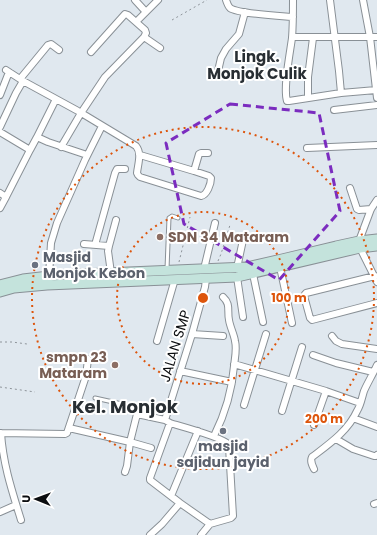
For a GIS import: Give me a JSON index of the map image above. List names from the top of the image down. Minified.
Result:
{"streets":{"street":["JALAN SMP"]},"districts":["Lingk. Monjok Culik","Kel. Monjok"],"places":["SDN 34 Mataram","Masjid Monjok Kebon","smpn 23 Mataram","masjid sajidun jayid"],"north":"left","rings":["100 m","200 m"]}
